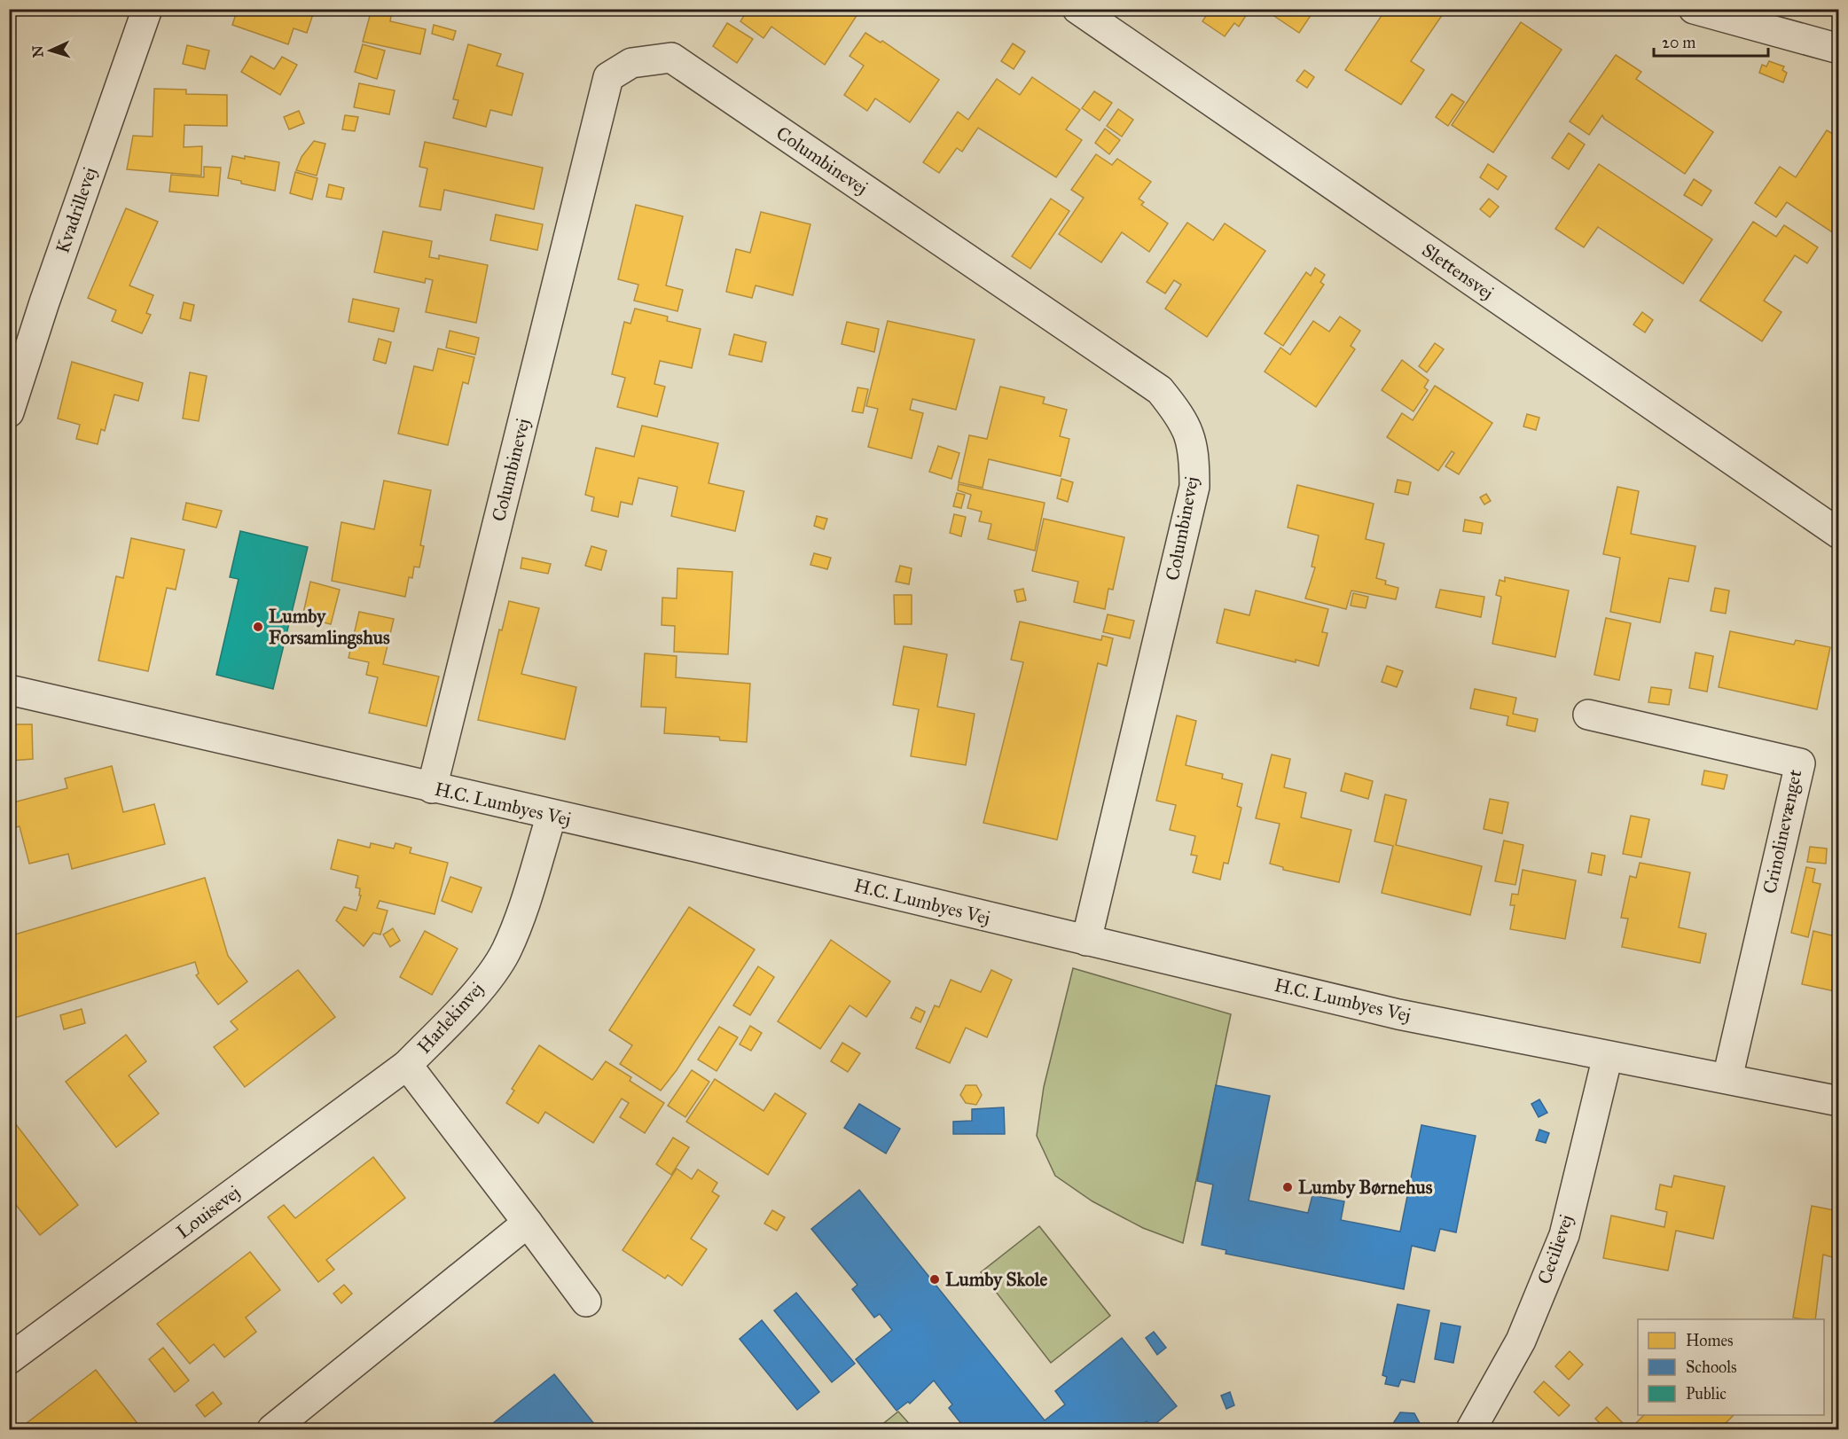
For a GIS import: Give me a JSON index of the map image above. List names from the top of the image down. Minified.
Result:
{"streets":{"street":["Columbinevej","Kvadrillevej","Slettensvej","H.C. Lumbyes Vej","Crinolinevænget","Harlekinvej","Louisevej","Cecilievej"]},"crossings":[["Columbinevej","H.C. Lumbyes Vej"],["H.C. Lumbyes Vej","Crinolinevænget"],["H.C. Lumbyes Vej","Harlekinvej"],["H.C. Lumbyes Vej","Cecilievej"],["Harlekinvej","Louisevej"]],"places":["Lumby Forsamlingshus","Lumby Børnehus","Lumby Skole"],"legend":["Homes","Schools","Public"],"scale_bar":"20 m","north":"left"}
